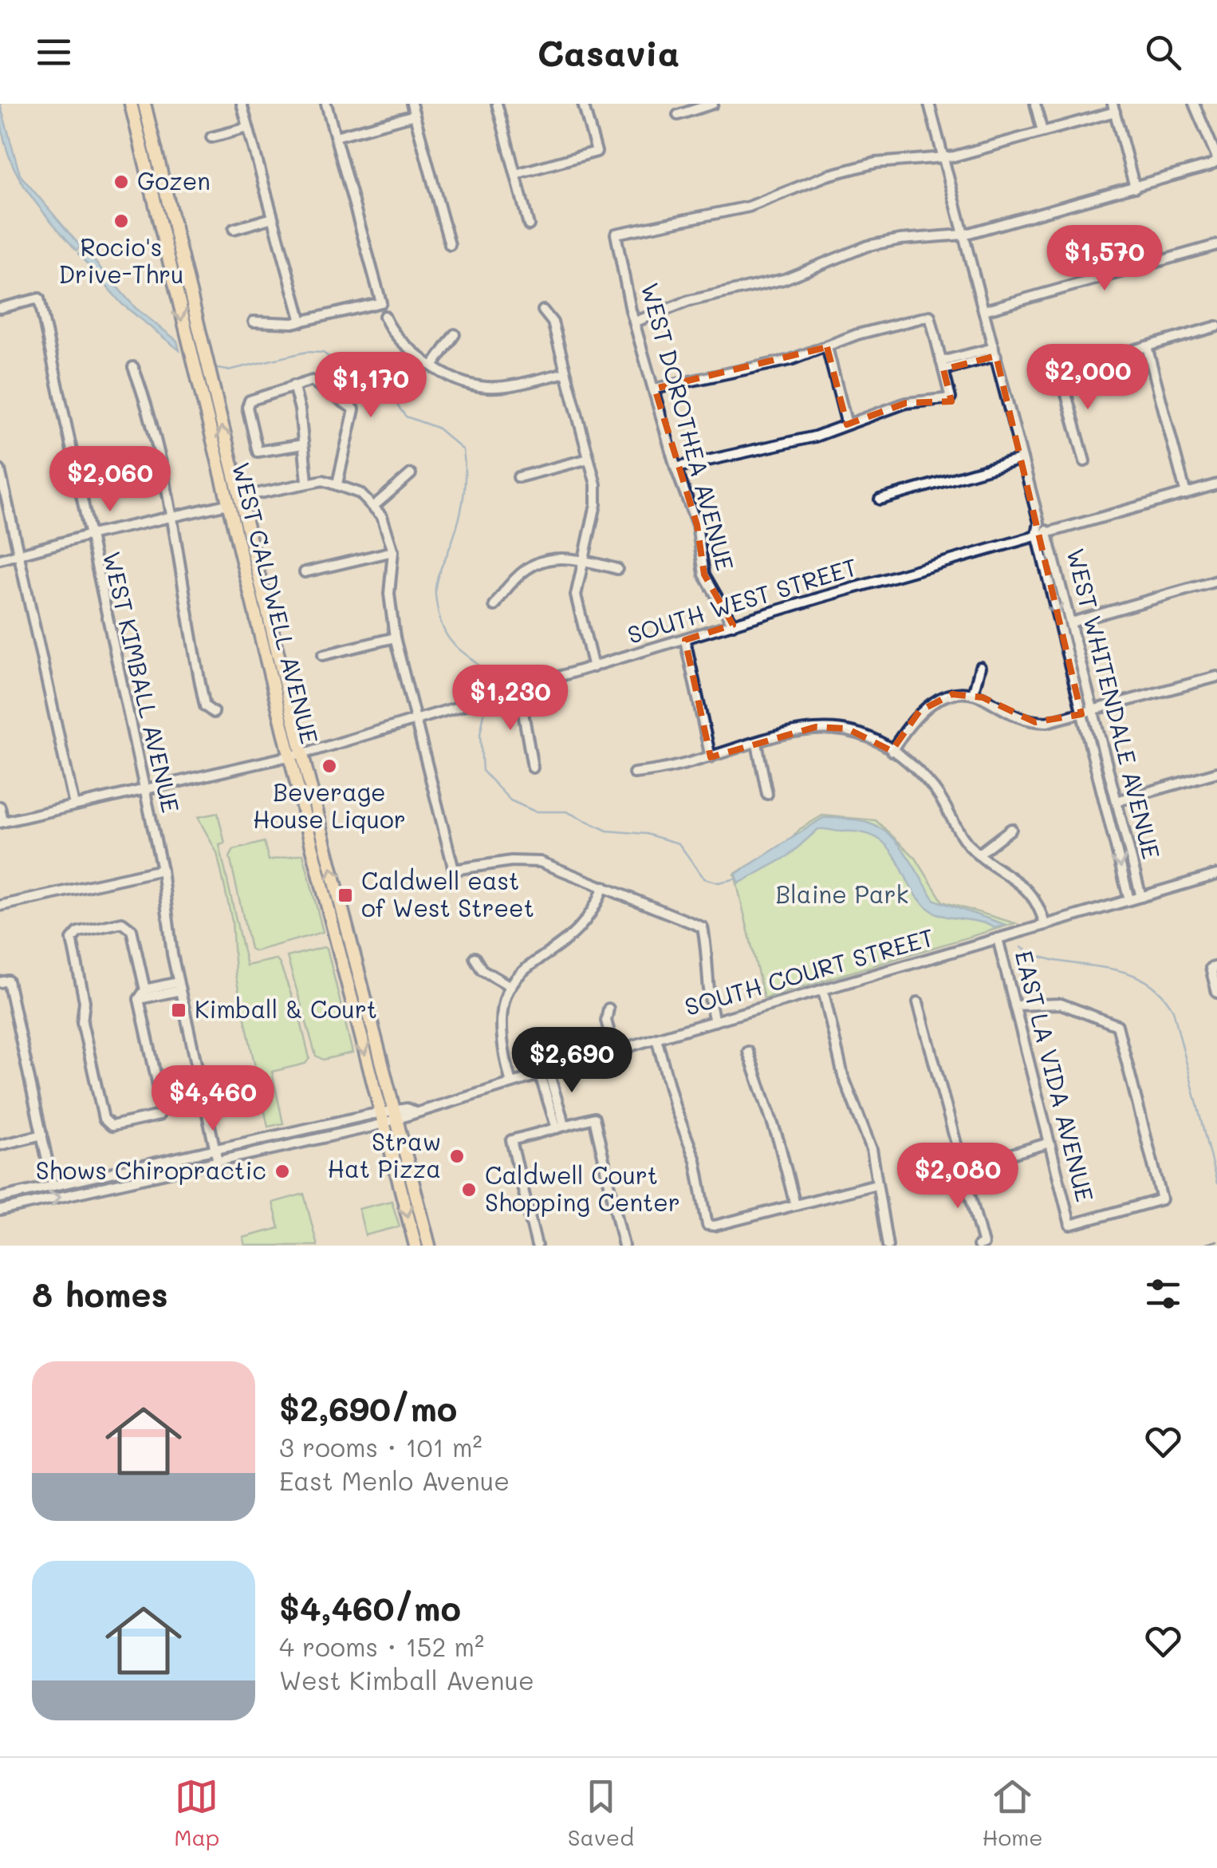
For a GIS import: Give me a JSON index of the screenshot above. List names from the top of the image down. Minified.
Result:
{"streets":{"main road":["WEST CALDWELL AVENUE"],"street":["WEST DOROTHEA AVENUE","SOUTH WEST STREET","WEST KIMBALL AVENUE","WEST WHITENDALE AVENUE","SOUTH COURT STREET","EAST LA VIDA AVENUE"]},"crossings":[["WEST DOROTHEA AVENUE","SOUTH WEST STREET"],["WEST DOROTHEA AVENUE","WEST WHITENDALE AVENUE"],["SOUTH WEST STREET","WEST CALDWELL AVENUE"],["SOUTH WEST STREET","WEST KIMBALL AVENUE"],["SOUTH WEST STREET","WEST WHITENDALE AVENUE"],["WEST CALDWELL AVENUE","SOUTH COURT STREET"],["WEST KIMBALL AVENUE","SOUTH COURT STREET"],["WEST WHITENDALE AVENUE","SOUTH COURT STREET"],["SOUTH COURT STREET","EAST LA VIDA AVENUE"]],"parks":["Blaine Park"],"places":{"other":["Gozen","Rocio's Drive-Thru","Beverage House Liquor","Straw Hat Pizza","Shows Chiropractic","Caldwell Court Shopping Center"],"transit":["Caldwell east of West Street","Kimball & Court"]},"page":{"header":"Casavia","price":["$1,570","$2,000","$1,170","$2,060","$1,230","$2,690","$4,460","$2,080"],"heading":"8 homes","list":[{"name":"$2,690/mo","note":"3 rooms · 101 m² · East Menlo Avenue"},{"name":"$4,460/mo","note":"4 rooms · 152 m² · West Kimball Avenue"}],"tabs":["Map","Saved","Home"]}}
